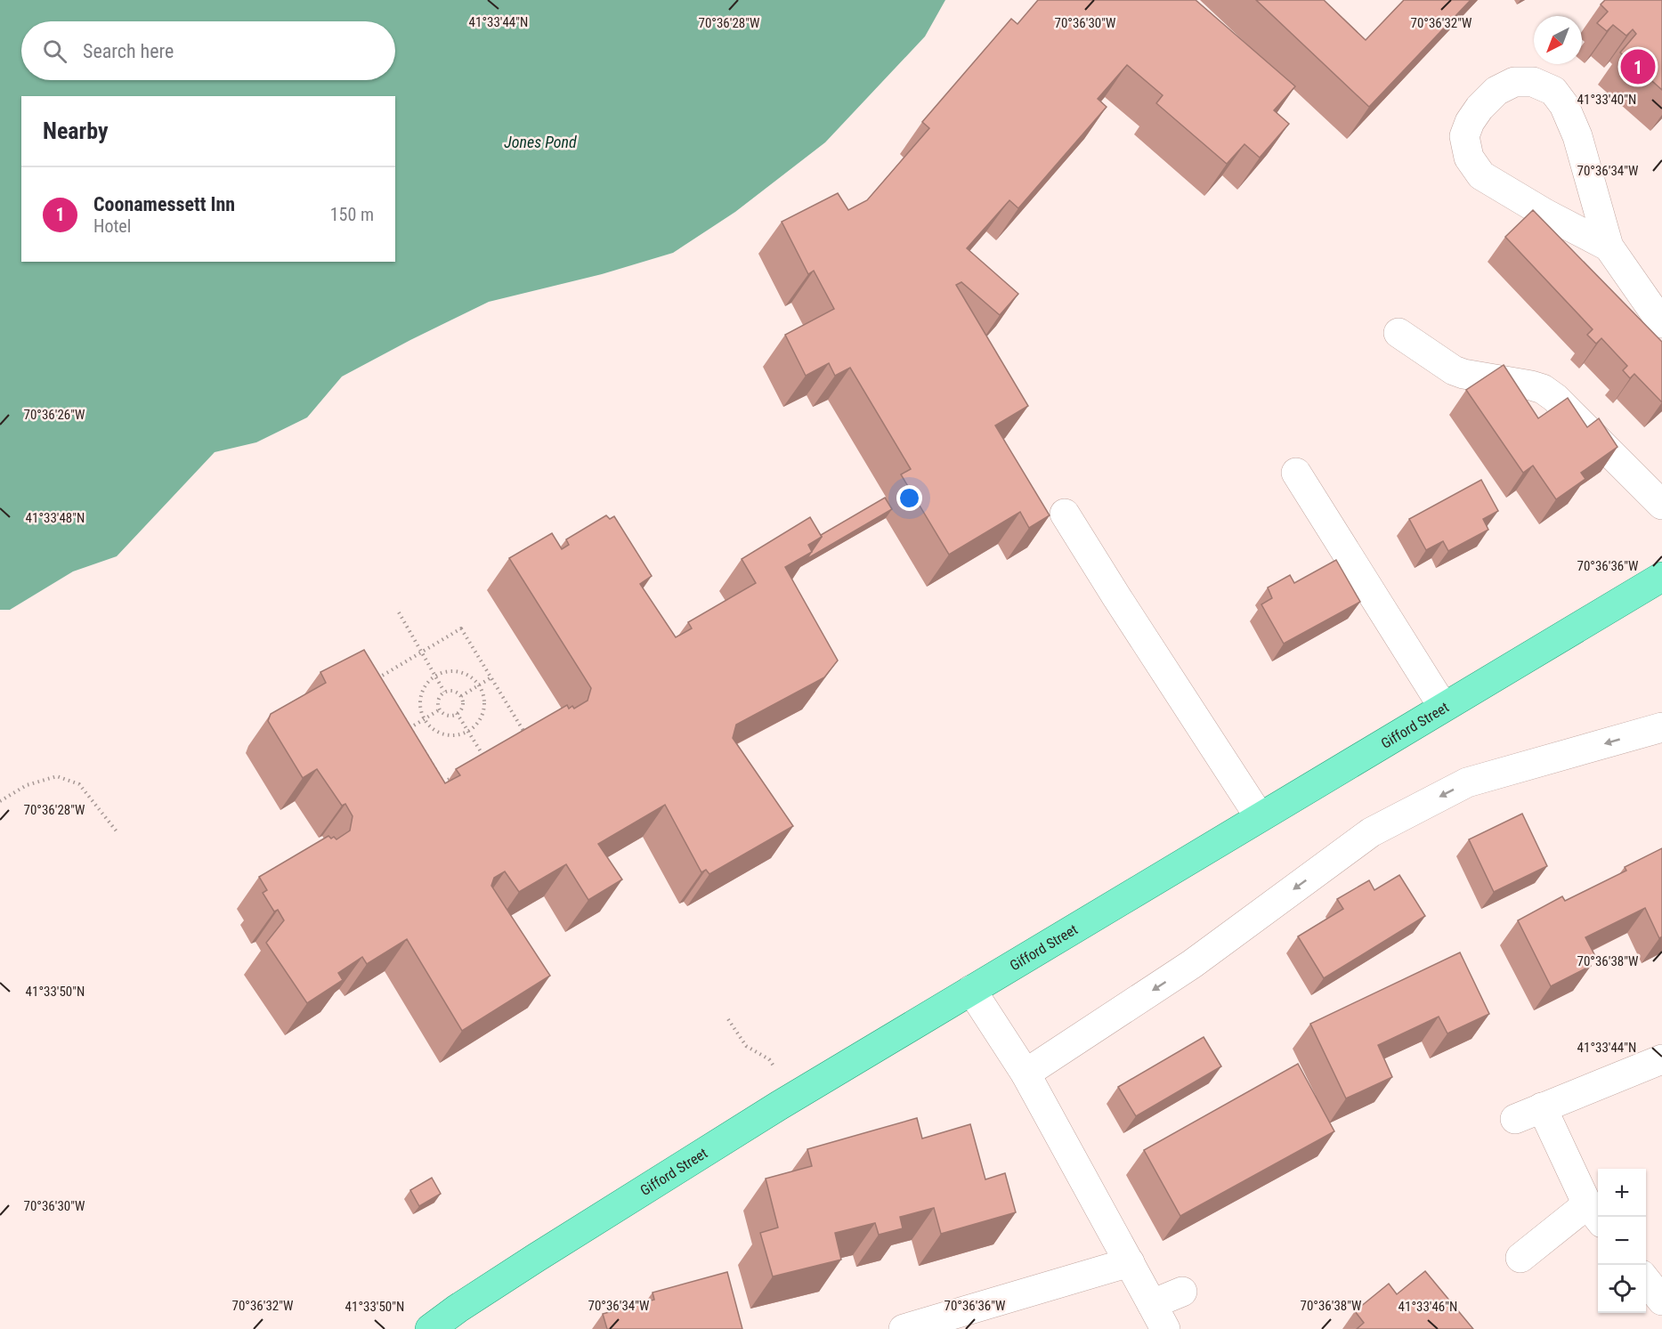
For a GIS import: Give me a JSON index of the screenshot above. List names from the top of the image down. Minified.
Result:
{"streets":{"main road":["Gifford Street"]},"water":["Jones Pond"],"north":"bottom left","page":{"search":"Search here","pins":"1","heading":"Nearby","list":[{"mark":"1","name":"Coonamessett Inn","note":"Hotel","value":"150 m"}],"map_buttons":["+","−"]},"coordinates":["41°33'44\"N","70°36'28\"W","70°36'30\"W","70°36'32\"W","41°33'40\"N","70°36'34\"W","70°36'26\"W","41°33'48\"N","70°36'36\"W","70°36'38\"W","41°33'50\"N","41°33'46\"N"]}
